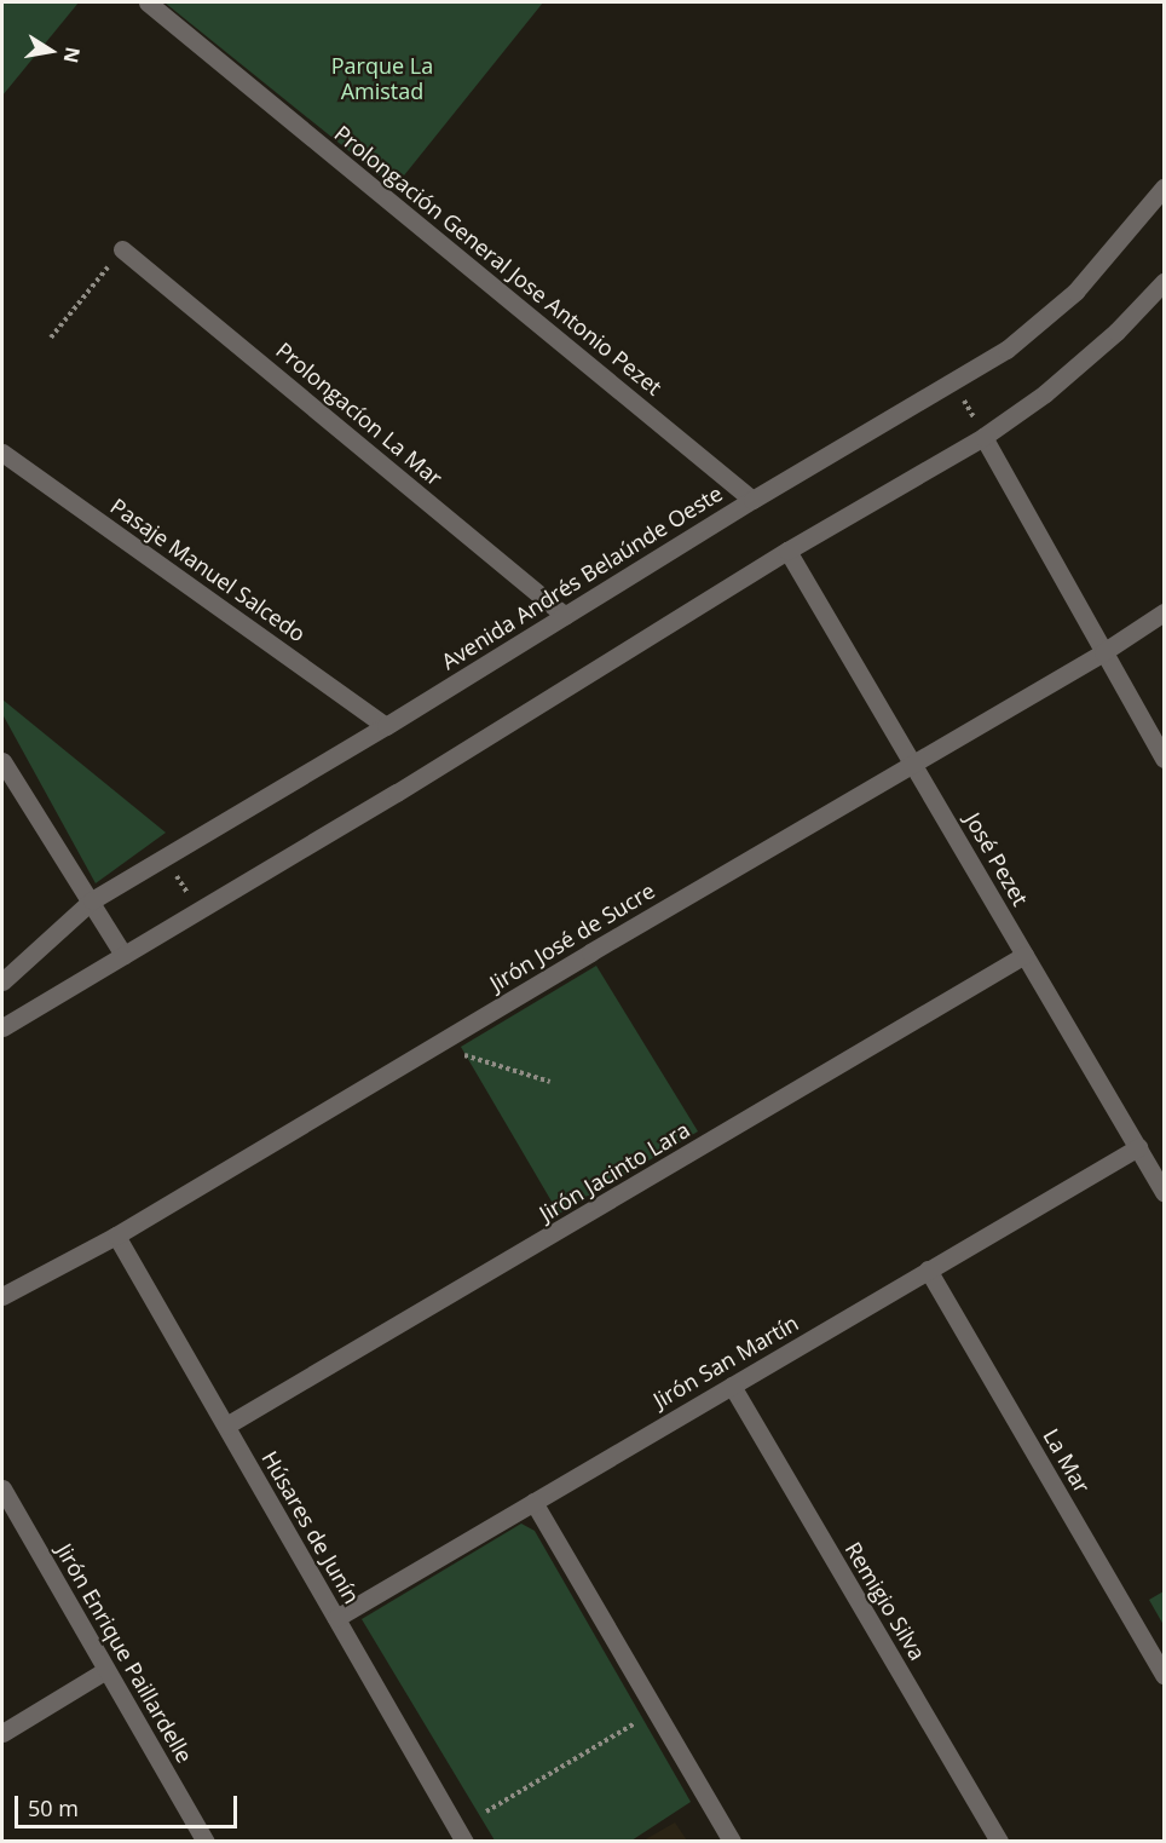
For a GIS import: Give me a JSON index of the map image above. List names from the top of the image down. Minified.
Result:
{"streets":{"street":["Prolongación General Jose Antonio Pezet","Prolongacíon La Mar","Pasaje Manuel Salcedo","Avenida Andrés Belaúnde Oeste","José Pezet","Jirón José de Sucre","Jirón Jacinto Lara","Jirón San Martín","La Mar","Húsares de Junín","Remigio Silva","Jirón Enrique Paillardelle"]},"crossings":[["Prolongación General Jose Antonio Pezet","Avenida Andrés Belaúnde Oeste"],["Prolongacíon La Mar","Avenida Andrés Belaúnde Oeste"],["Pasaje Manuel Salcedo","Avenida Andrés Belaúnde Oeste"],["José Pezet","Jirón José de Sucre"],["José Pezet","Jirón Jacinto Lara"],["José Pezet","Jirón San Martín"],["Jirón José de Sucre","Húsares de Junín"],["Jirón Jacinto Lara","Húsares de Junín"],["Jirón San Martín","La Mar"],["Jirón San Martín","Húsares de Junín"],["Jirón San Martín","Remigio Silva"]],"parks":["Parque La Amistad"],"scale_bar":"50 m","north":"right"}
